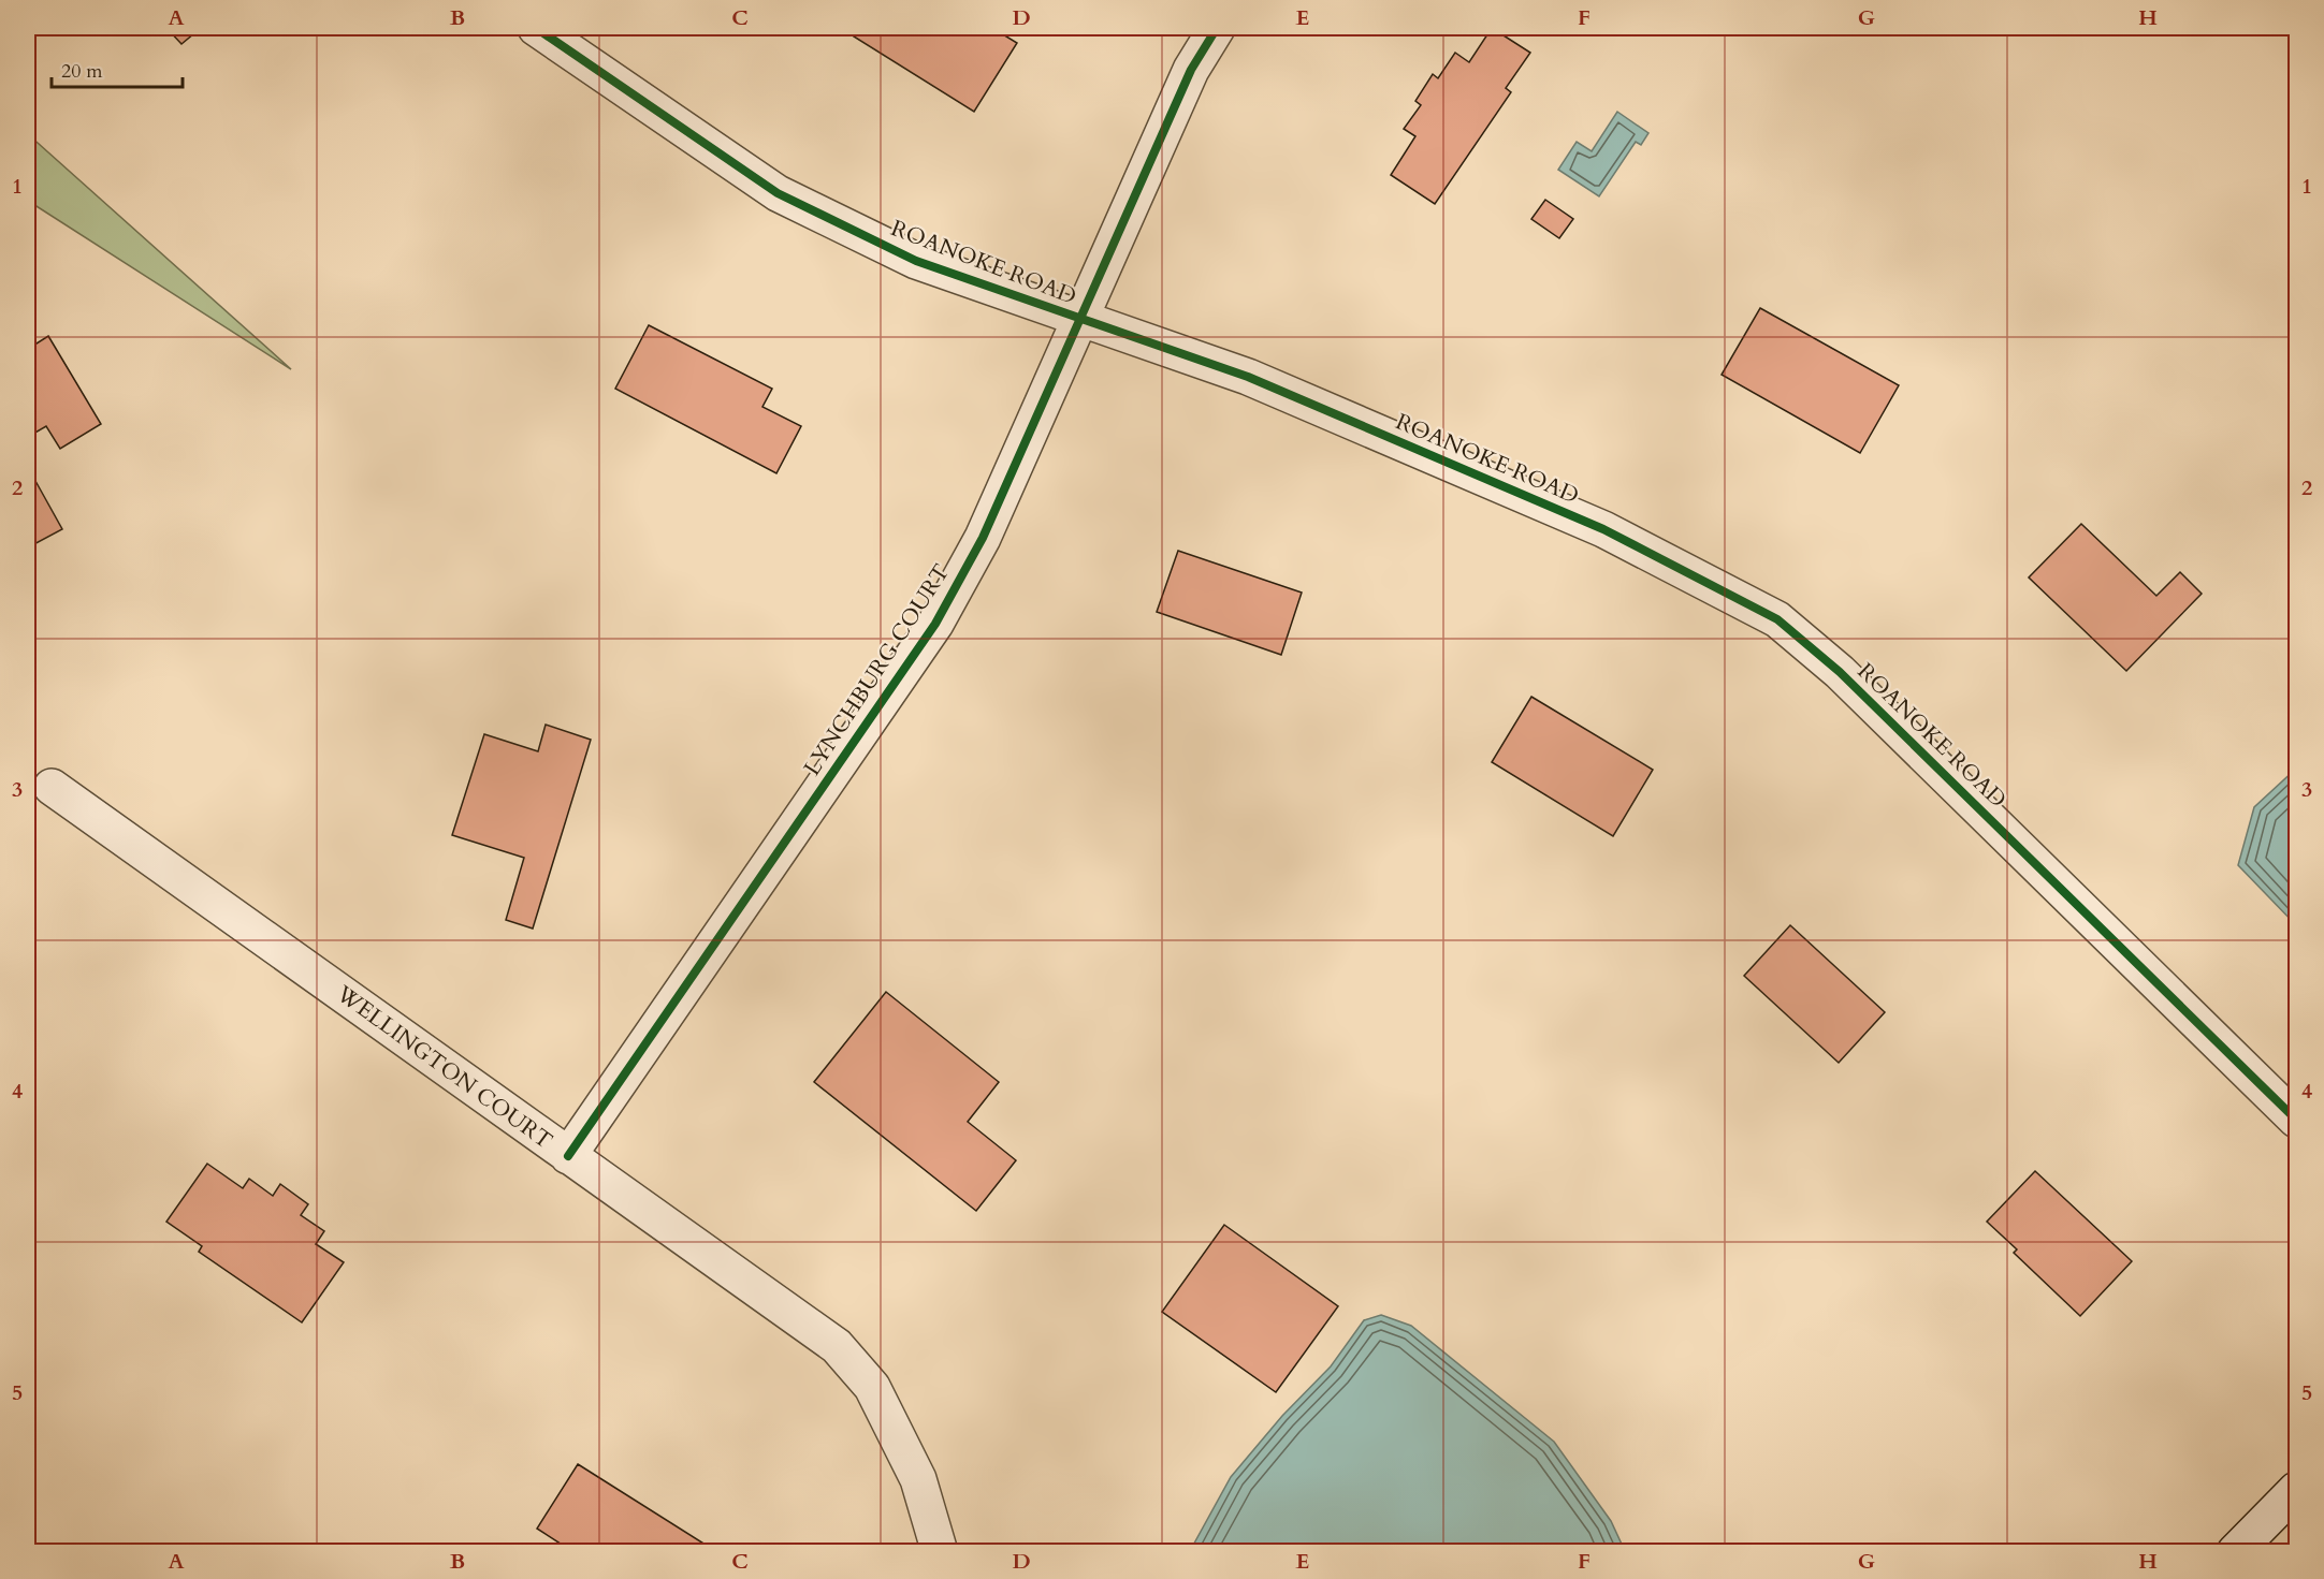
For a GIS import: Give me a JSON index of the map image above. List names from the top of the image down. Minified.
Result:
{"streets":{"street":["ROANOKE ROAD","LYNCHBURG COURT","WELLINGTON COURT"]},"crossings":[["ROANOKE ROAD","LYNCHBURG COURT"],["LYNCHBURG COURT","WELLINGTON COURT"]],"scale_bar":"20 m","grid":{"columns":["A","B","C","D","E","F","G","H"],"rows":["1","2","3","4","5"]}}
